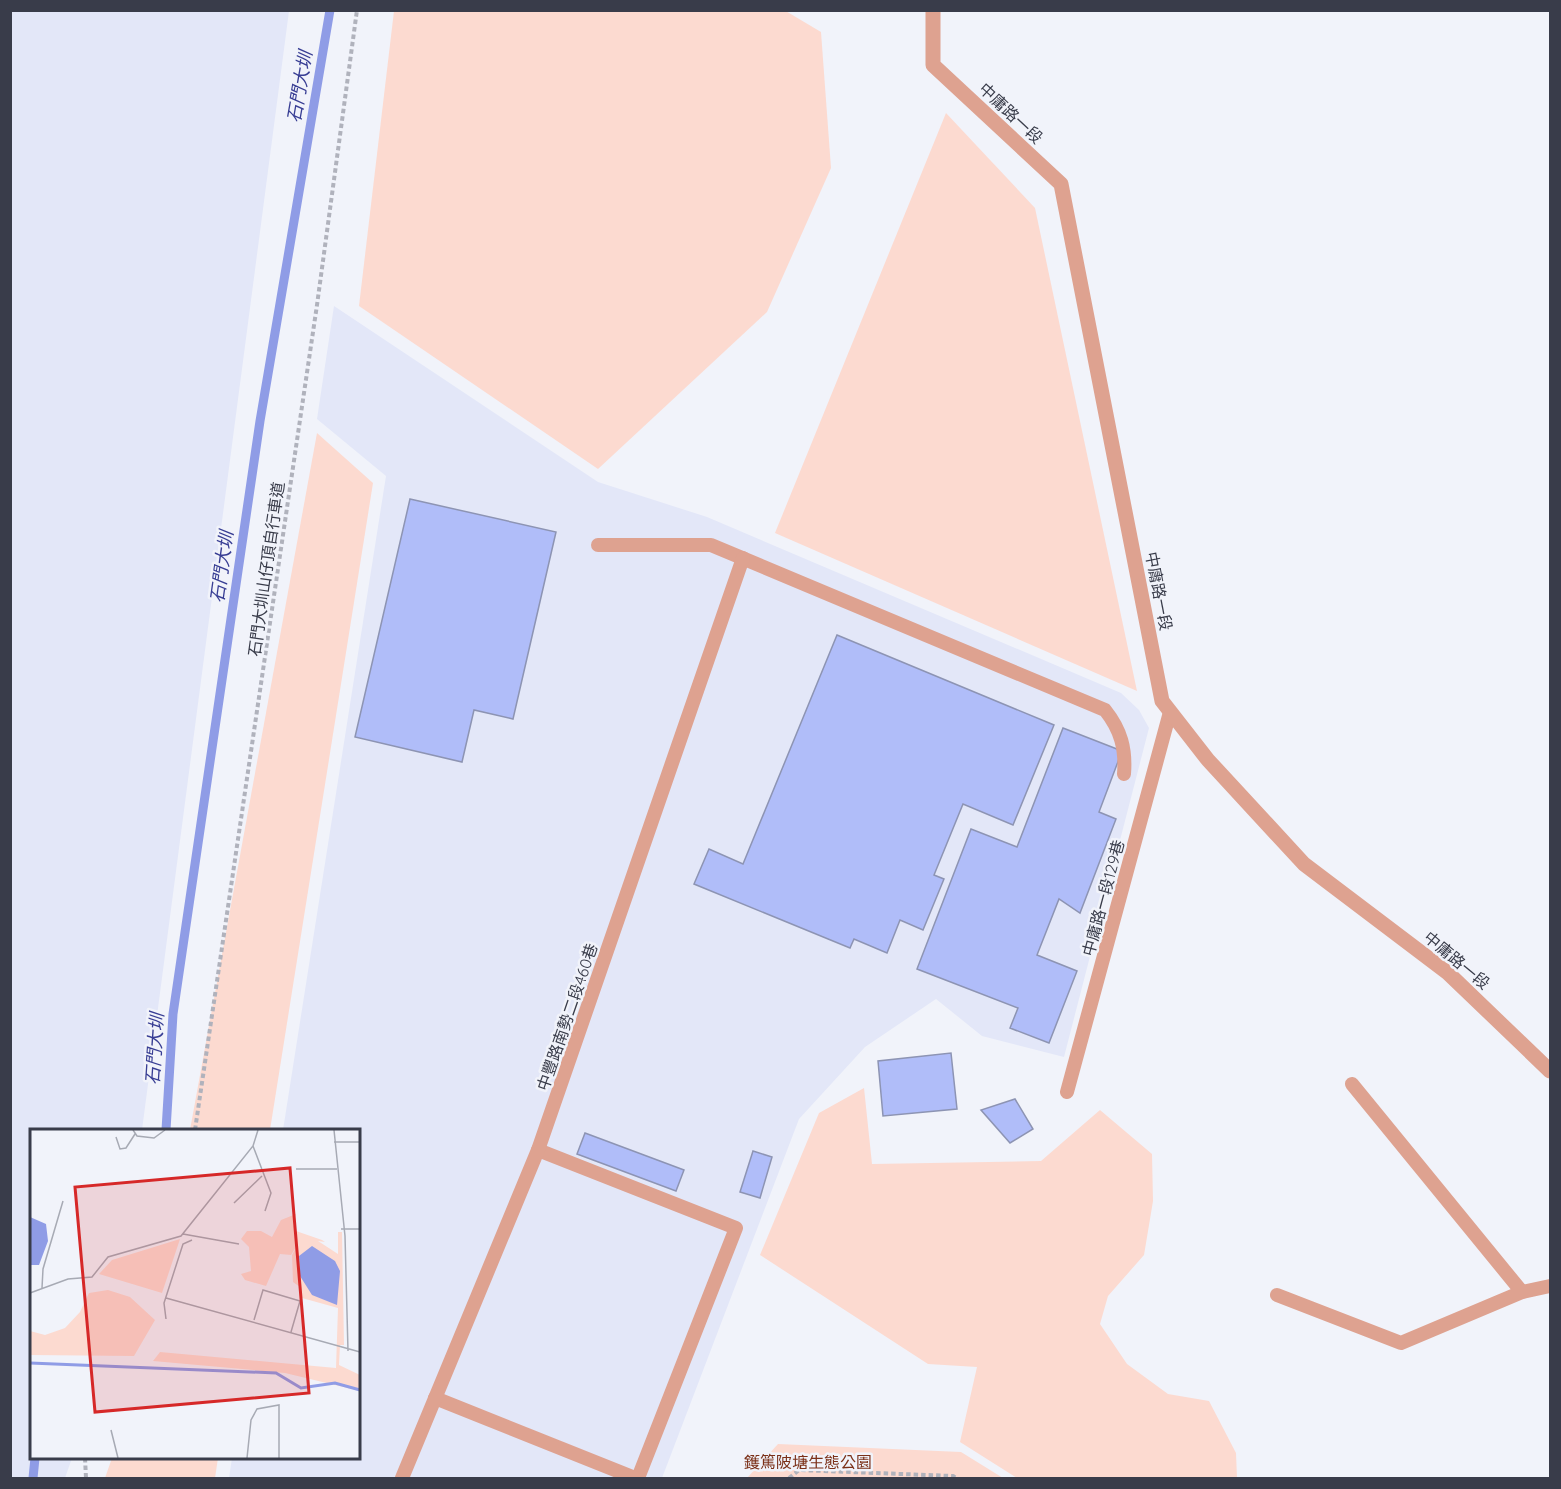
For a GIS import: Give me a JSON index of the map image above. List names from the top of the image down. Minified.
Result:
{"streets":{"street":["中庸路一段"],"lane":["中庸路一段129巷","中豐路南勢二段460巷"],"path":["石門大圳山仔頂自行車道"]},"crossings":[["中庸路一段","中庸路一段129巷"]],"water":["石門大圳"],"parks":["鑊篤陂塘生態公園"]}
